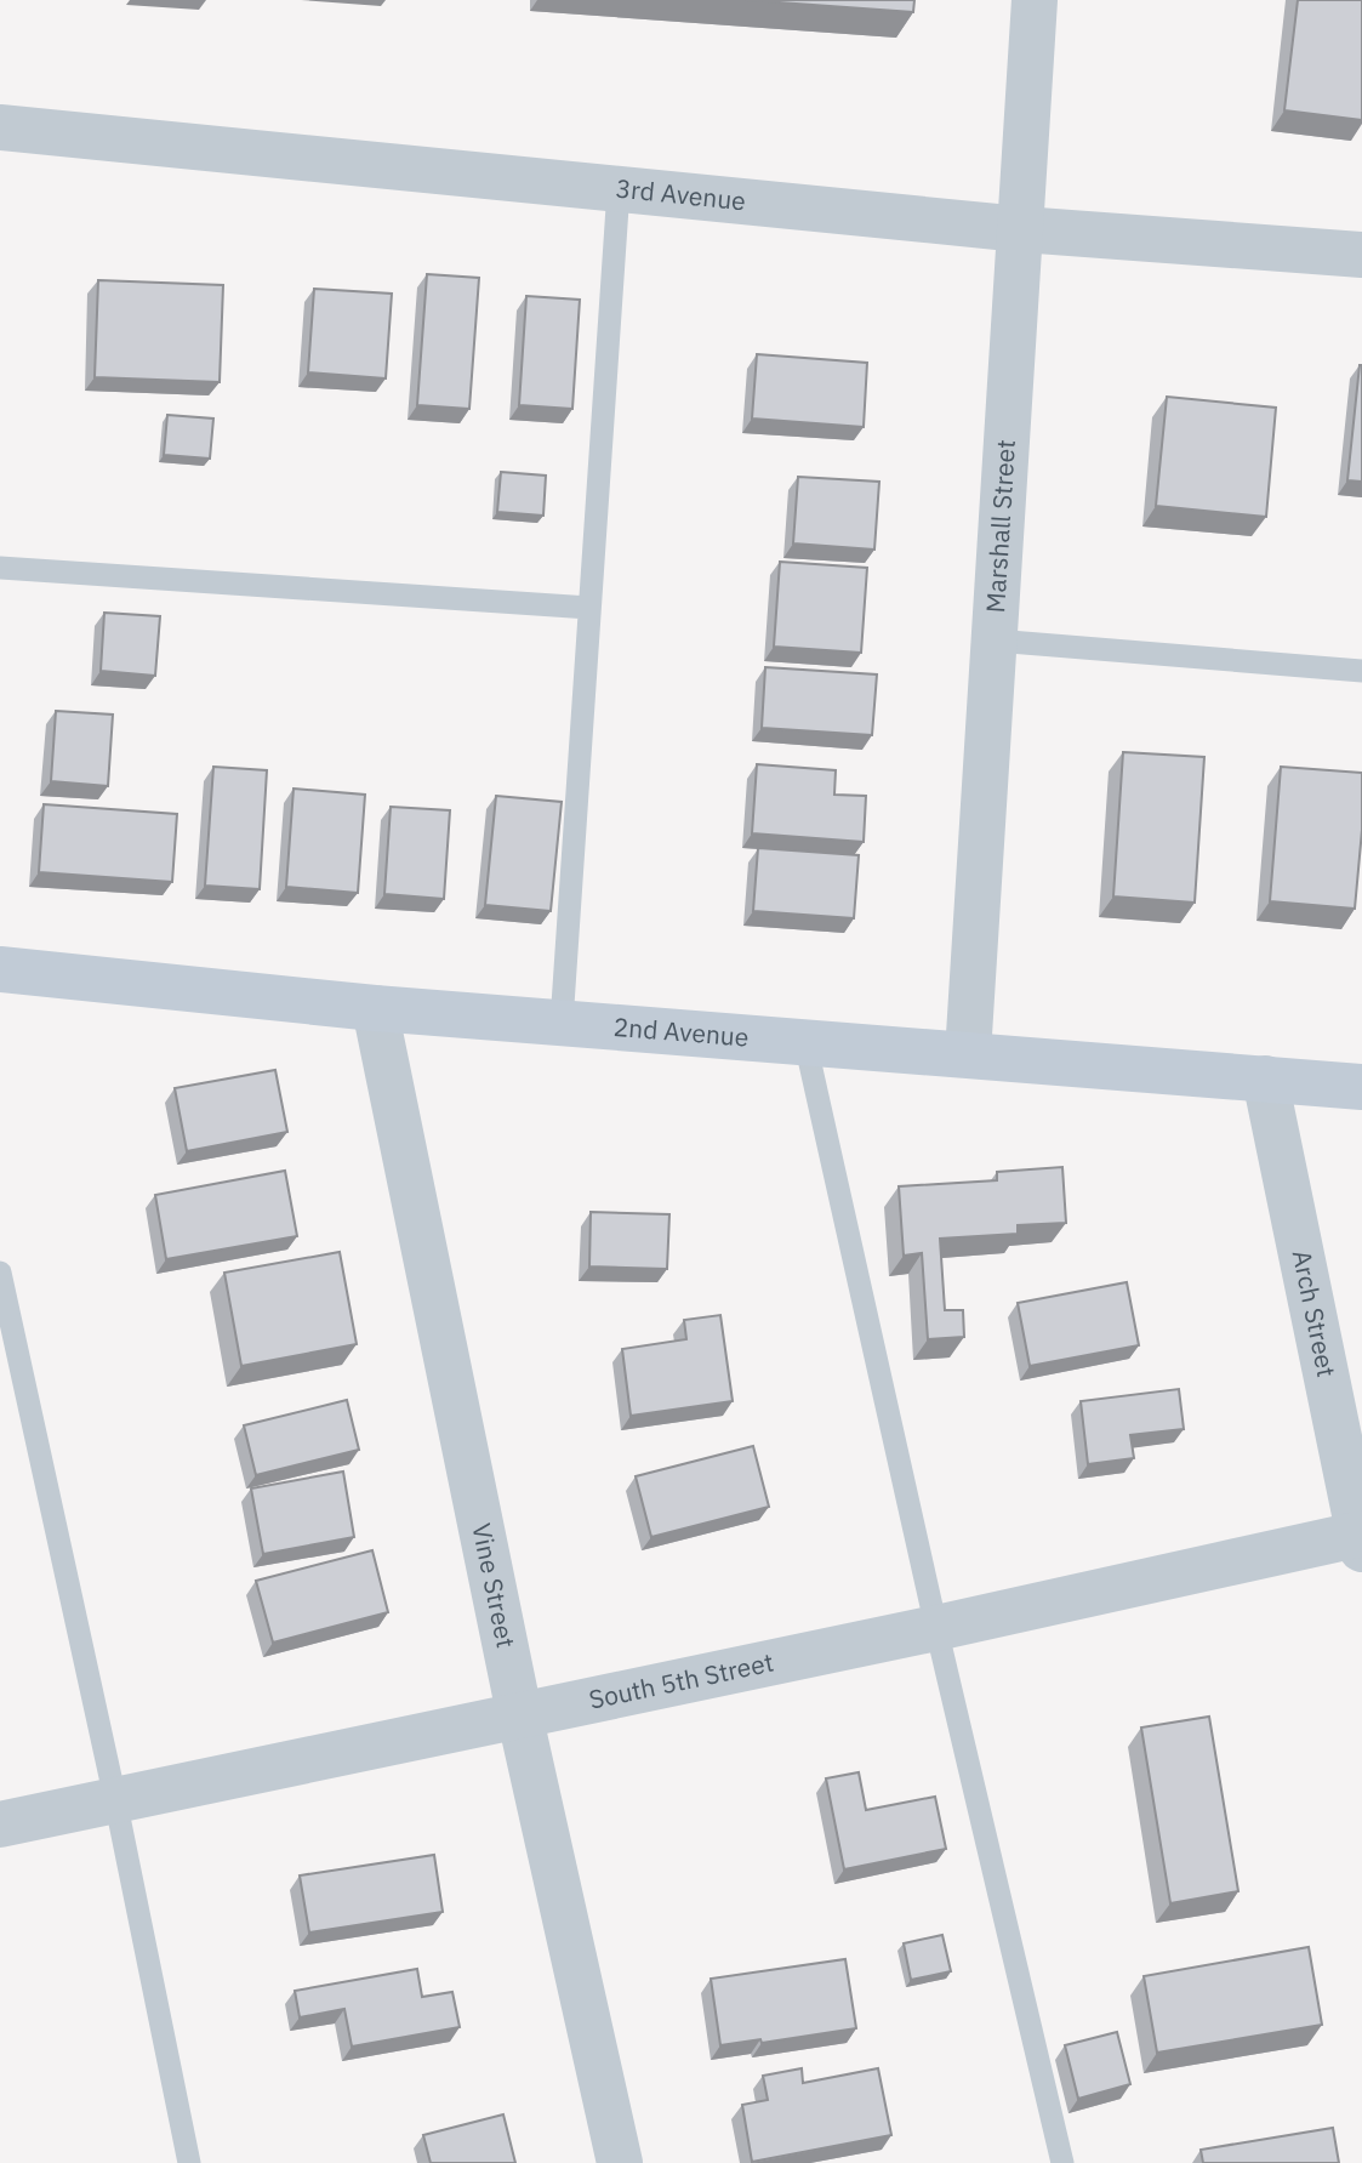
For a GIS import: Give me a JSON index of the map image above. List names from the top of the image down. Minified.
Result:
{"streets":{"street":["3rd Avenue","Marshall Street","2nd Avenue","Arch Street","Vine Street","South 5th Street"]},"crossings":[["3rd Avenue","Marshall Street"],["Marshall Street","2nd Avenue"],["2nd Avenue","Arch Street"],["2nd Avenue","Vine Street"],["Arch Street","South 5th Street"],["Vine Street","South 5th Street"]]}
